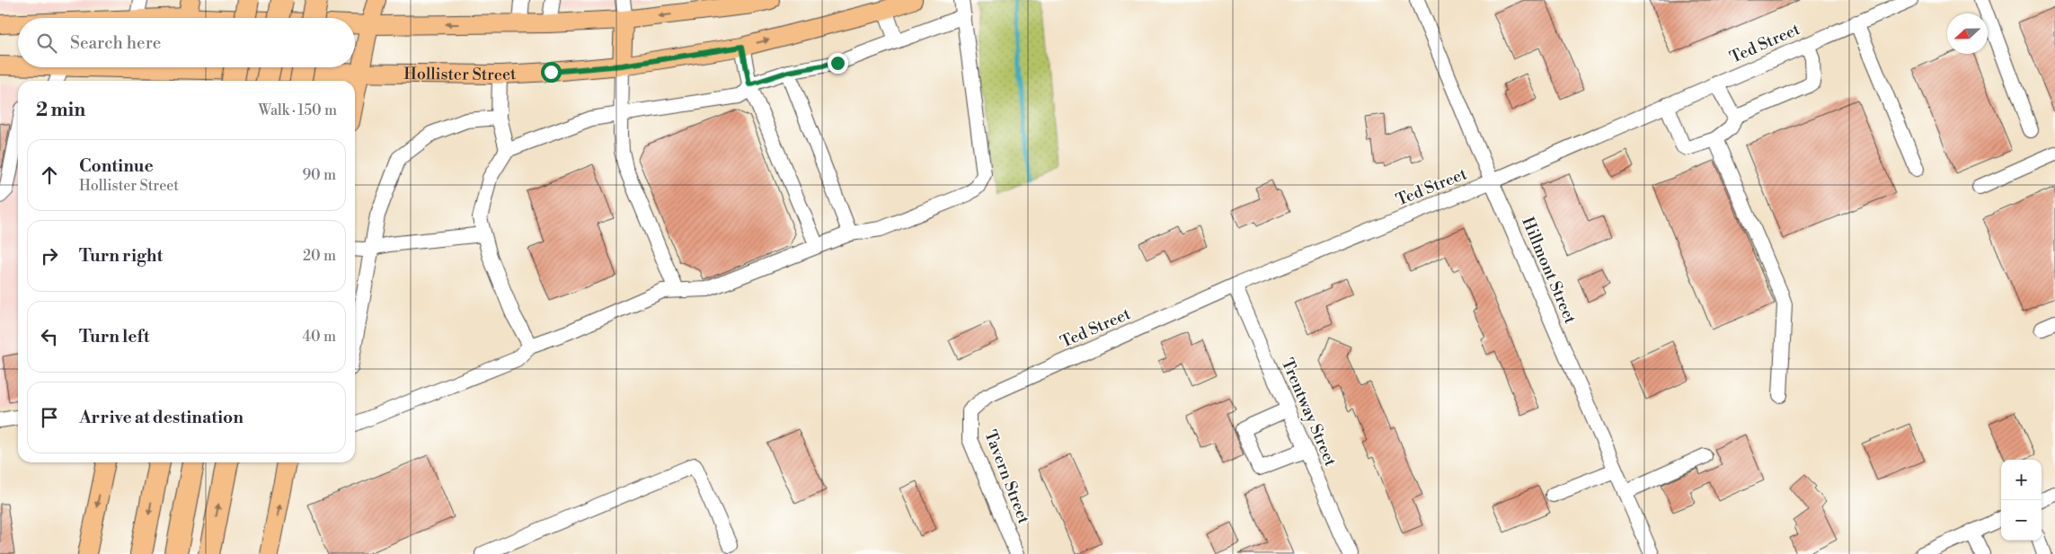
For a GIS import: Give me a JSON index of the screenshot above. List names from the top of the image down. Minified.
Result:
{"streets":{"main road":["Hollister Street"],"street":["Ted Street","Hillmont Street","Trentway Street","Tavern Street"]},"crossings":[["Ted Street","Hillmont Street"],["Ted Street","Trentway Street"],["Ted Street","Tavern Street"]],"north":"left","page":{"search":"Search here","heading":["2 min","Walk · 150 m"],"list":[["Continue","Hollister Street","90 m"],["Turn right","20 m"],["Turn left","40 m"],"Arrive at destination"],"map_buttons":["+","−"]}}
